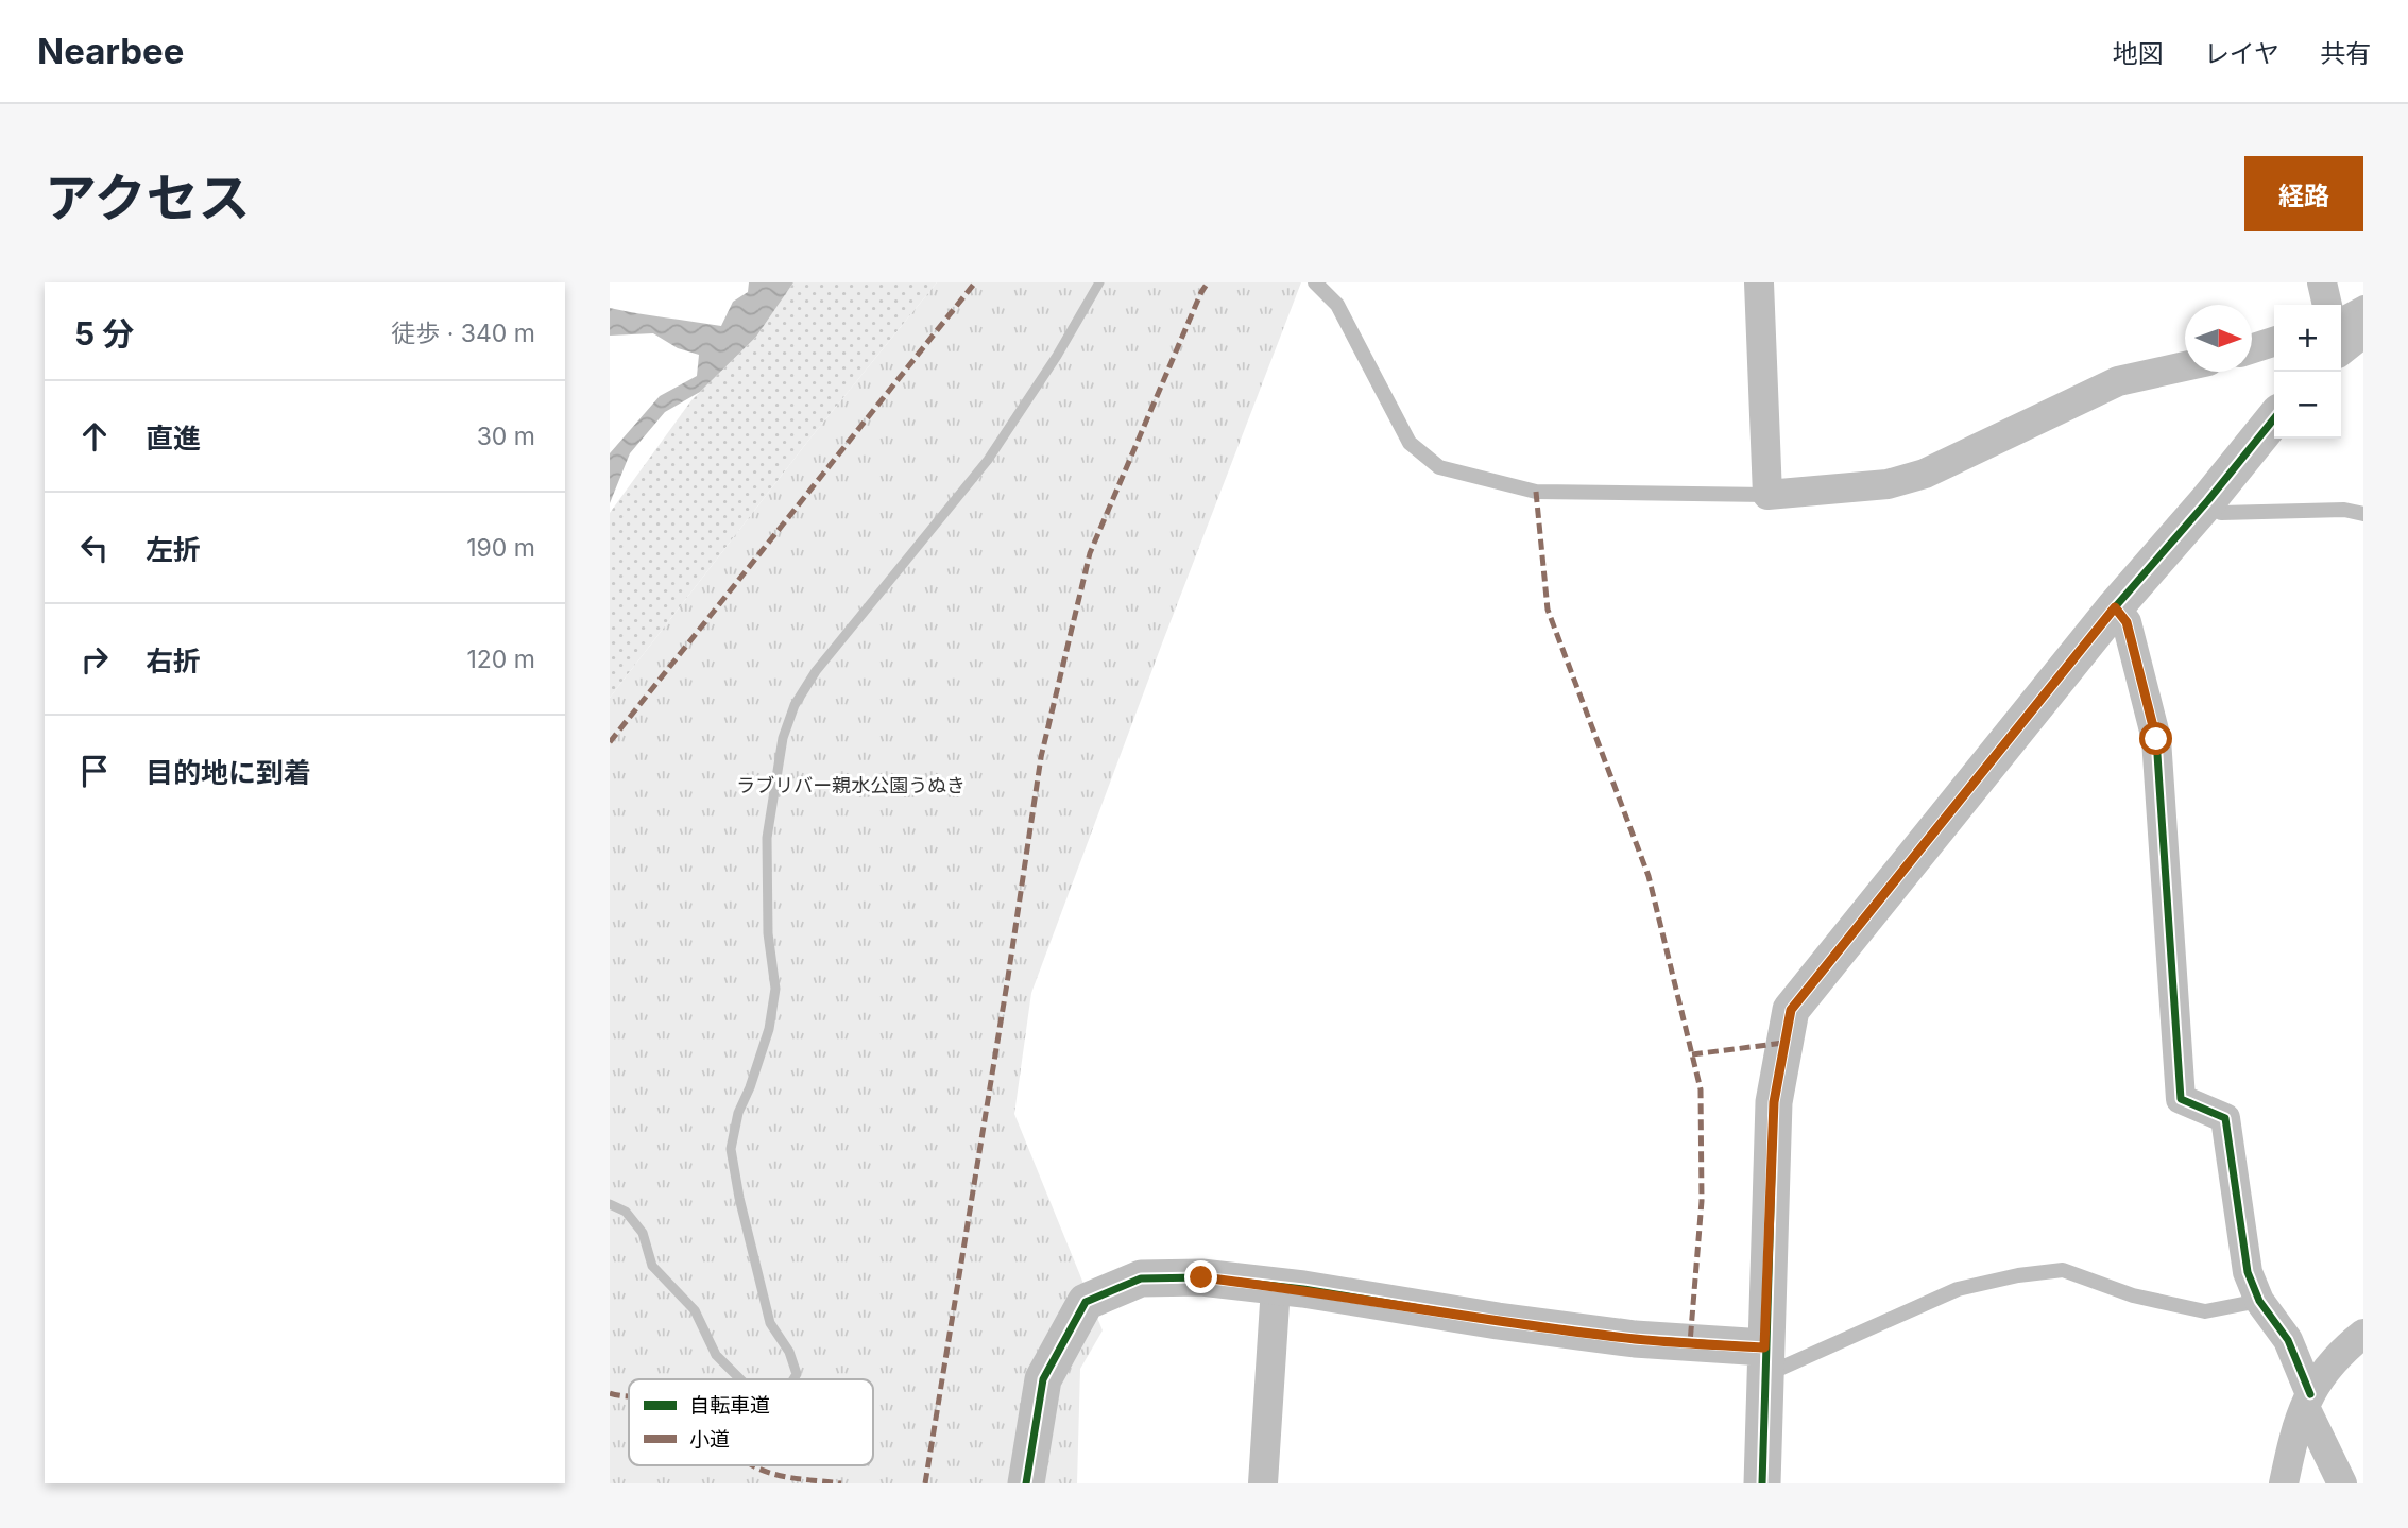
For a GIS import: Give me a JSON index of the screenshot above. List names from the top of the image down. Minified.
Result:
{"parks":["ラブリバー親水公園うぬき"],"legend":["自転車道","小道"],"north":"right","page":{"header":"Nearbee","nav":["地図","レイヤ","共有"],"title":"アクセス","buttons":"経路","heading":["5 分","徒歩 · 340 m"],"map_buttons":["+","−"],"list":[["直進","30 m"],["左折","190 m"],["右折","120 m"],"目的地に到着"]}}
